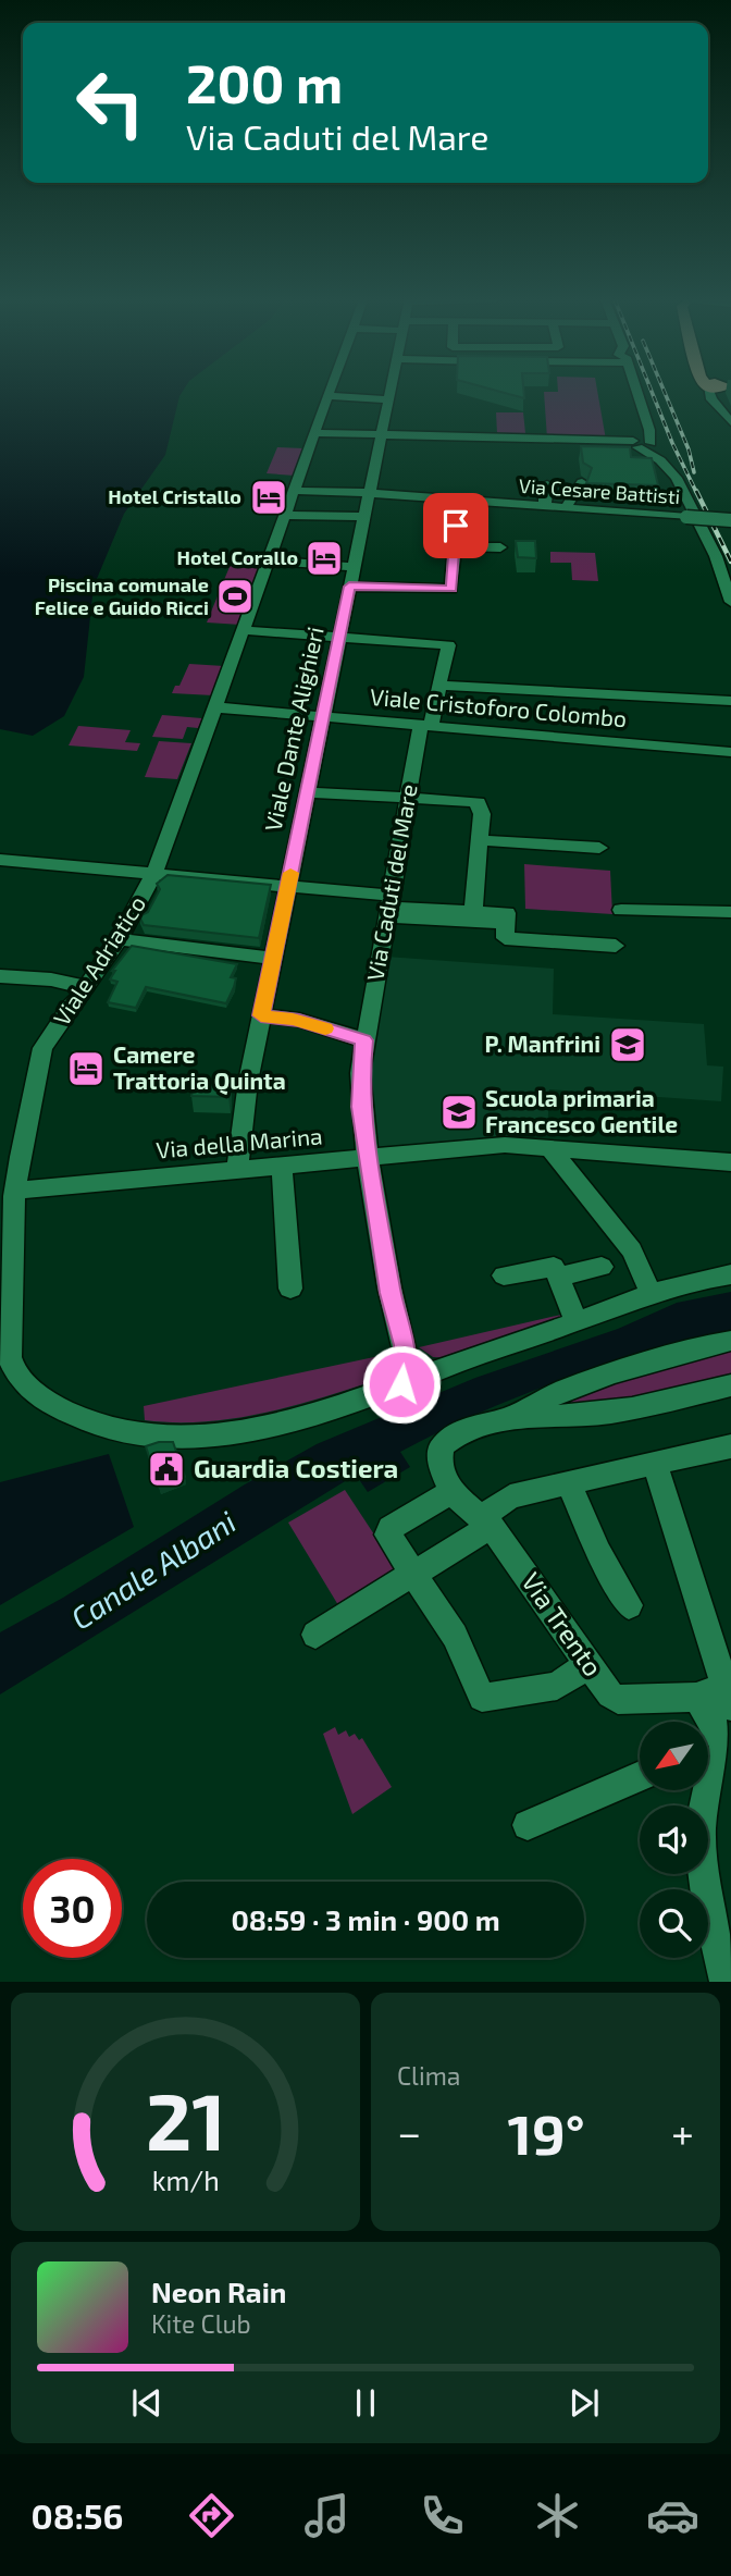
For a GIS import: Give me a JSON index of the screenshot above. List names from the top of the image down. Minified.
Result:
{"streets":{"street":["Via Cesare Battisti","Viale Cristoforo Colombo","Viale Dante Alighieri","Via Caduti del Mare","Viale Adriatico","Via della Marina","Via Trento"]},"crossings":[["Via Cesare Battisti","Viale Dante Alighieri"],["Via Cesare Battisti","Viale Adriatico"],["Viale Cristoforo Colombo","Viale Dante Alighieri"],["Viale Cristoforo Colombo","Via Caduti del Mare"],["Viale Cristoforo Colombo","Viale Adriatico"],["Viale Dante Alighieri","Via Caduti del Mare"],["Viale Dante Alighieri","Via della Marina"],["Via Caduti del Mare","Viale Adriatico"],["Via Caduti del Mare","Via della Marina"]],"water":["Canale Albani"],"places":{"hotel":["Hotel Cristallo","Hotel Corallo","Camere Trattoria Quinta"],"sports":["Piscina comunale Felice e Guido Ricci"],"school or university":["P. Manfrini","Scuola primaria Francesco Gentile"],"public building":["Guardia Costiera"]},"north":"bottom left","page":{"turn":["200 m","Via Caduti del Mare"],"limit":"30","trip":"08:59 · 3 min · 900 m","tile":"Clima","heat":["−","19°","+"],"song":["Neon Rain","Kite Club"],"tabs":"08:56","gauge":["21","km/h"]}}
